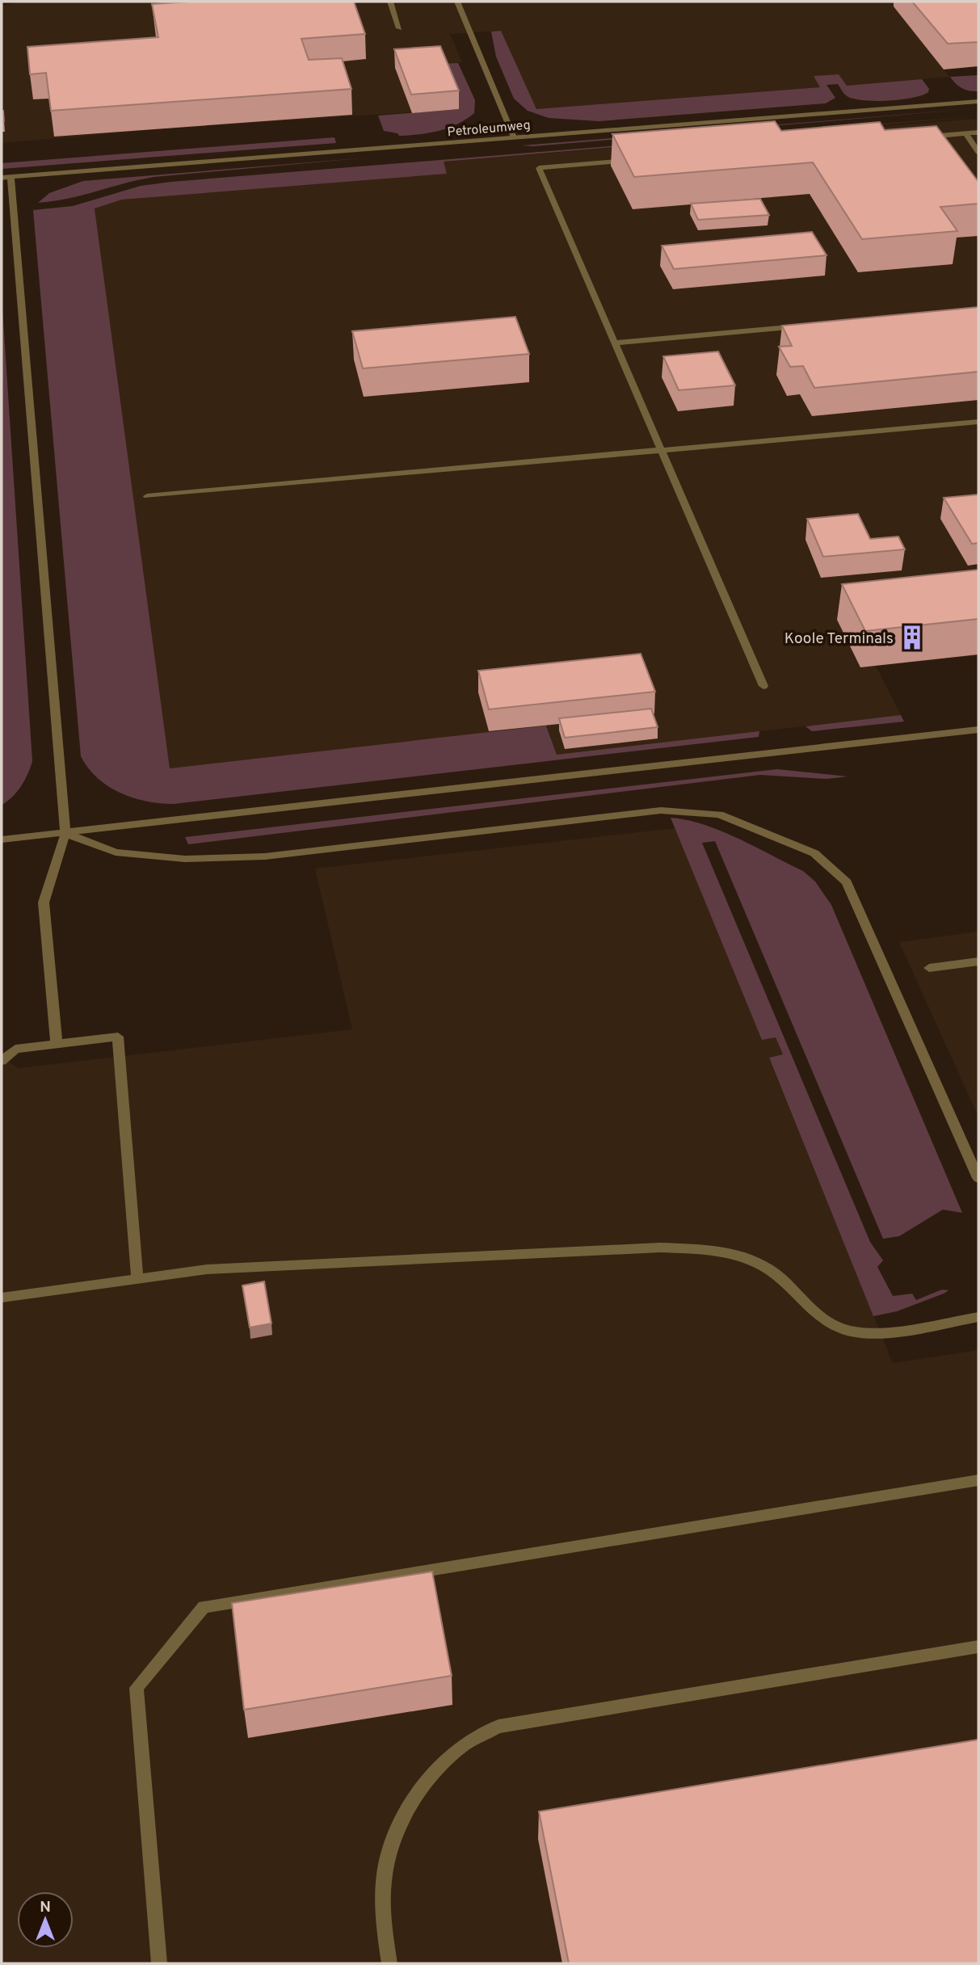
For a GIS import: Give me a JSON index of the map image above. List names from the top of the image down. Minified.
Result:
{"streets":{"street":["Petroleumweg"]},"places":{"building":["Koole Terminals"]},"north":"top"}
